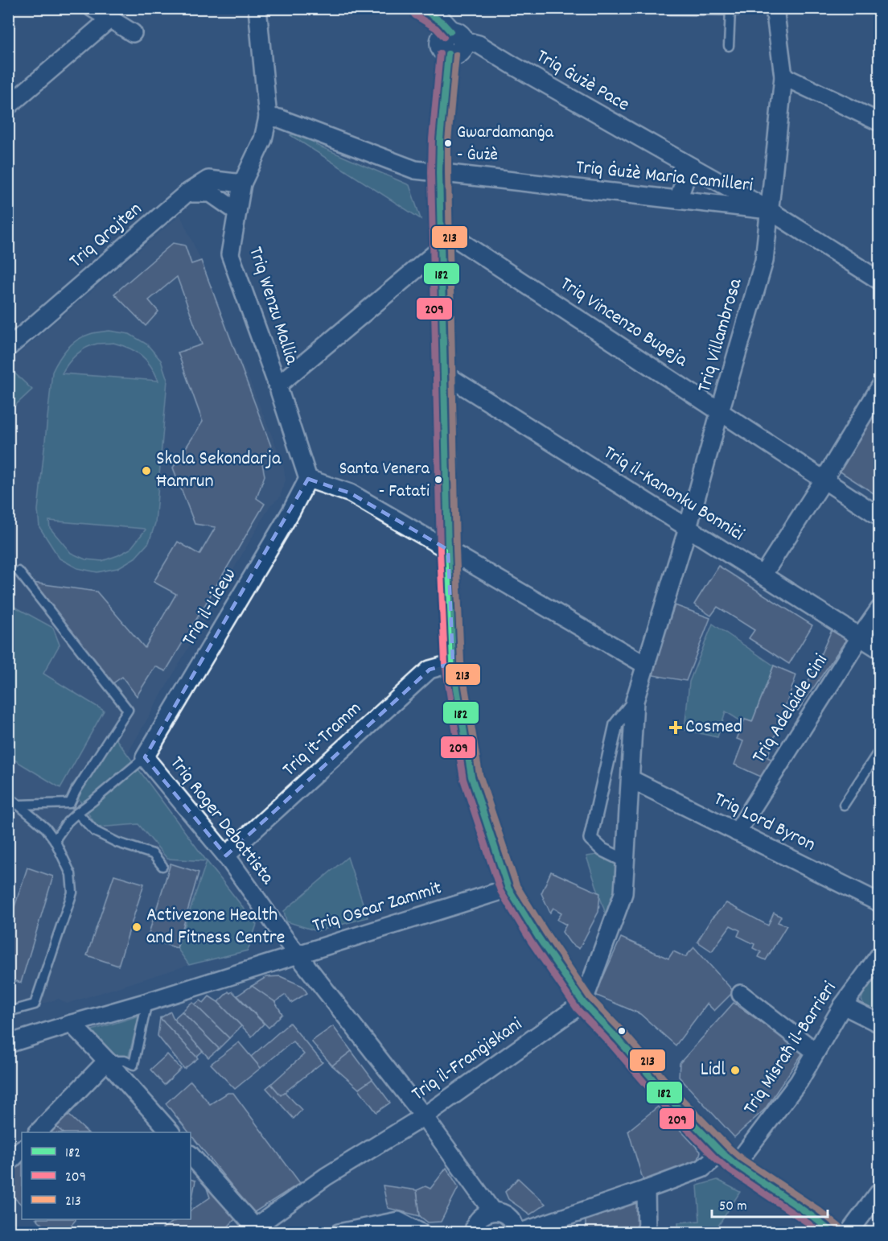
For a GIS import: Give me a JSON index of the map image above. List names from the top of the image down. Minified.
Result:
{"streets":{"street":["Triq Ġużè Pace","Triq Ġużè Maria Camilleri","Triq Qrajten","Triq Wenzu Mallia","Triq Vincenzo Bugeja","Triq Villambrosa","Triq il-Kanonku Bonniċi","Triq il-Liċew","Triq Adelaide Cini","Triq it-Tramm","Triq Roger Debattista","Triq Lord Byron","Triq Oscar Zammit","Triq Misraħ il-Barrieri","Triq il-Franġiskani"]},"crossings":[["Triq Ġużè Pace","Triq Ġużè Maria Camilleri"],["Triq Ġużè Pace","Triq Villambrosa"],["Triq Ġużè Maria Camilleri","Triq Wenzu Mallia"],["Triq Ġużè Maria Camilleri","Triq Villambrosa"],["Triq Qrajten","Triq Wenzu Mallia"],["Triq Wenzu Mallia","Triq il-Liċew"],["Triq Vincenzo Bugeja","Triq Villambrosa"],["Triq Villambrosa","Triq il-Kanonku Bonniċi"],["Triq il-Kanonku Bonniċi","Triq Adelaide Cini"],["Triq il-Liċew","Triq Roger Debattista"],["Triq Adelaide Cini","Triq Lord Byron"],["Triq it-Tramm","Triq Roger Debattista"],["Triq Roger Debattista","Triq Oscar Zammit"],["Triq Roger Debattista","Triq il-Franġiskani"]],"places":{"other":["Gwardamanġa - Ġużè","Skola Sekondarja Ħamrun","Santa Venera - Fatati","Activezone Health and Fitness Centre","Lidl"],"health":["Cosmed"]},"lines":["transit line 182","transit line 209","transit line 213"],"legend":["182","209","213"],"scale_bar":"50 m"}
